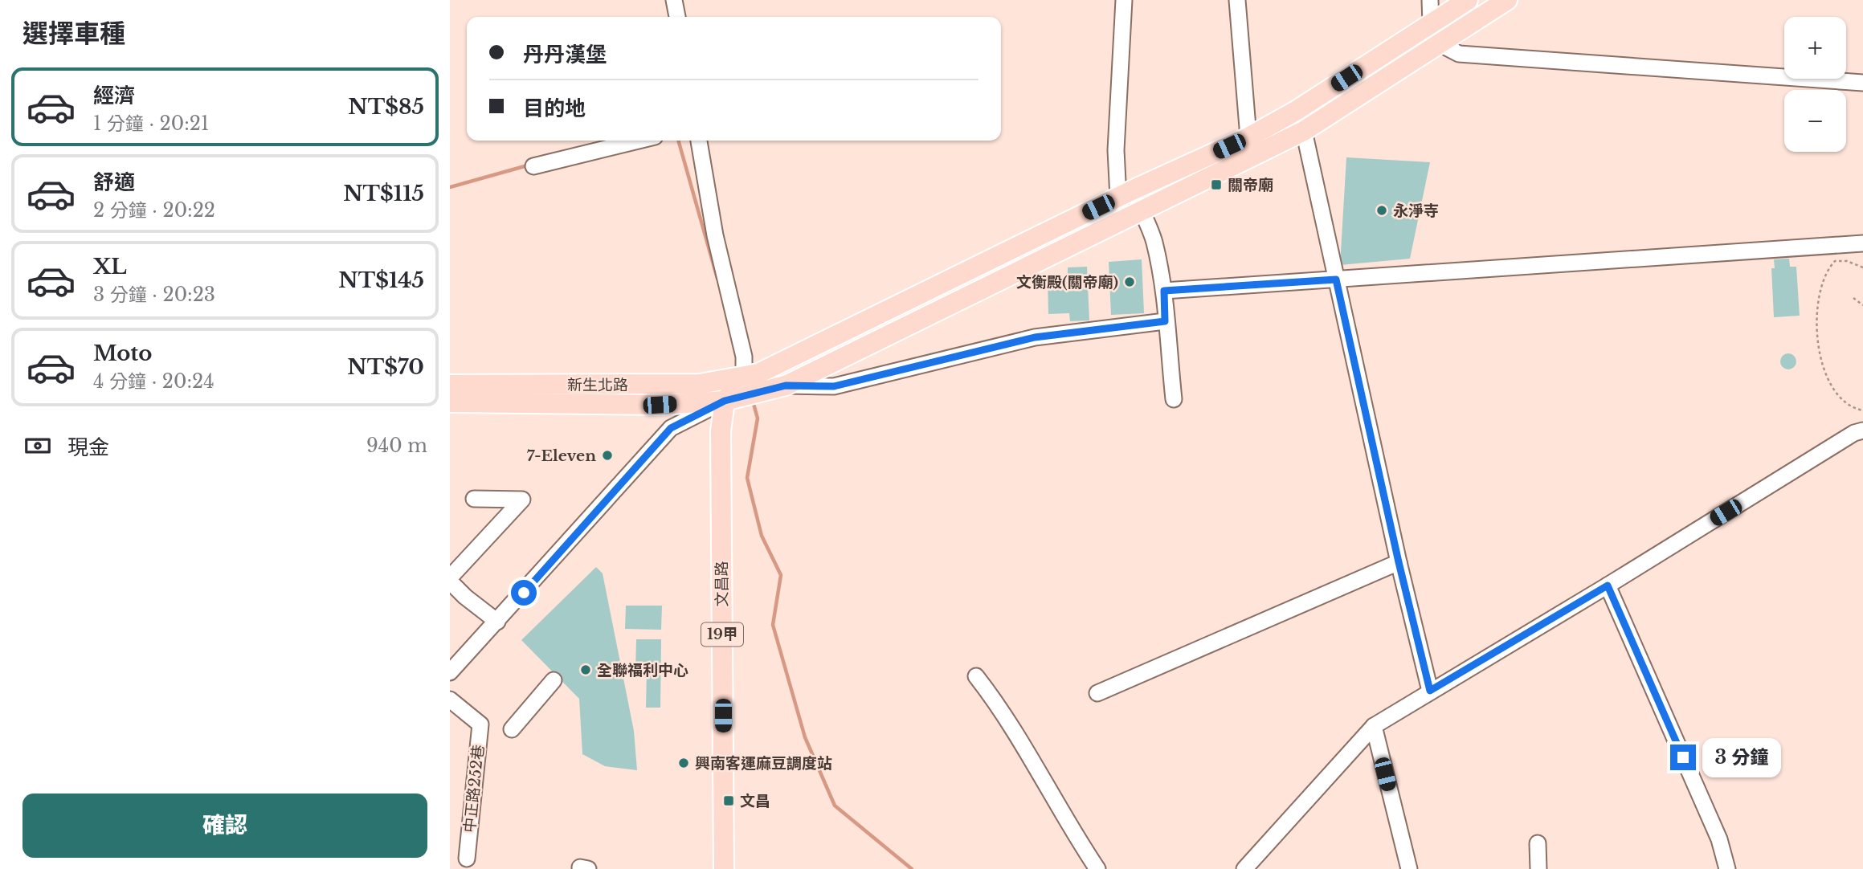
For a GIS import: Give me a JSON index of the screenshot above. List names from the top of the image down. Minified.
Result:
{"streets":{"main road":["新生北路","文昌路","19甲"],"street":["中正路252巷"]},"crossings":[["新生北路","文昌路"]],"places":{"transit":["關帝廟","文昌"],"other":["永淨寺","文衡殿(關帝廟)","7-Eleven","全聯福利中心","興南客運麻豆調度站"]},"page":{"heading":"選擇車種","map_buttons":["+","−"],"banner":["丹丹漢堡","目的地"],"list":[{"name":"經濟","note":"1 分鐘 · 20:21","value":"NT$85"},{"name":"舒適","note":"2 分鐘 · 20:22","value":"NT$115"},{"name":"XL","note":"3 分鐘 · 20:23","value":"NT$145"},{"name":"Moto","note":"4 分鐘 · 20:24","value":"NT$70"}],"pay":["現金","940 m"],"bubble":"3 分鐘","buttons":"確認"}}
